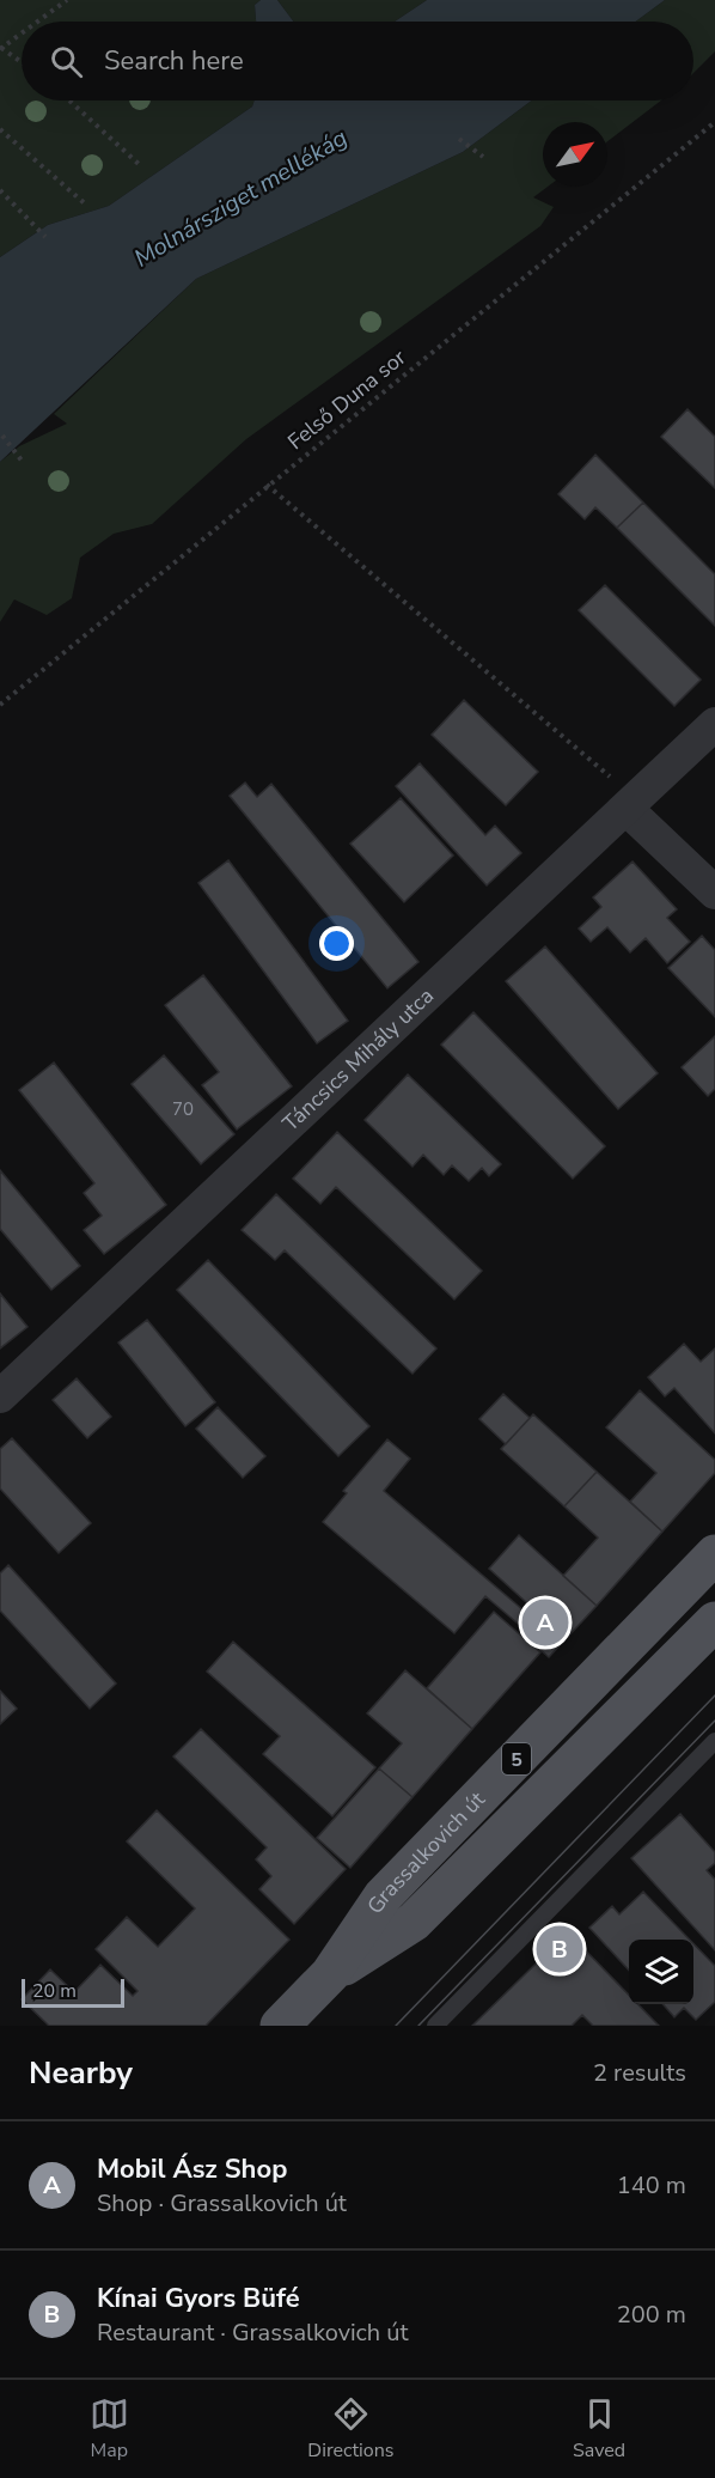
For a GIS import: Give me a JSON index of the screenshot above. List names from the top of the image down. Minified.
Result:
{"streets":{"main road":["5","Grassalkovich út"],"street":["Táncsics Mihály utca"],"path":["Felső Duna sor"]},"water":["Molnársziget mellékág"],"house_numbers":["70"],"scale_bar":"20 m","north":"top right","page":{"search":"Search here","pins":["A","B"],"scale":"20 m","heading":["Nearby","2 results"],"list":[{"mark":"A","name":"Mobil Ász Shop","note":"Shop · Grassalkovich út","value":"140 m"},{"mark":"B","name":"Kínai Gyors Büfé","note":"Restaurant · Grassalkovich út","value":"200 m"}],"nav":["Map","Directions","Saved"]}}
